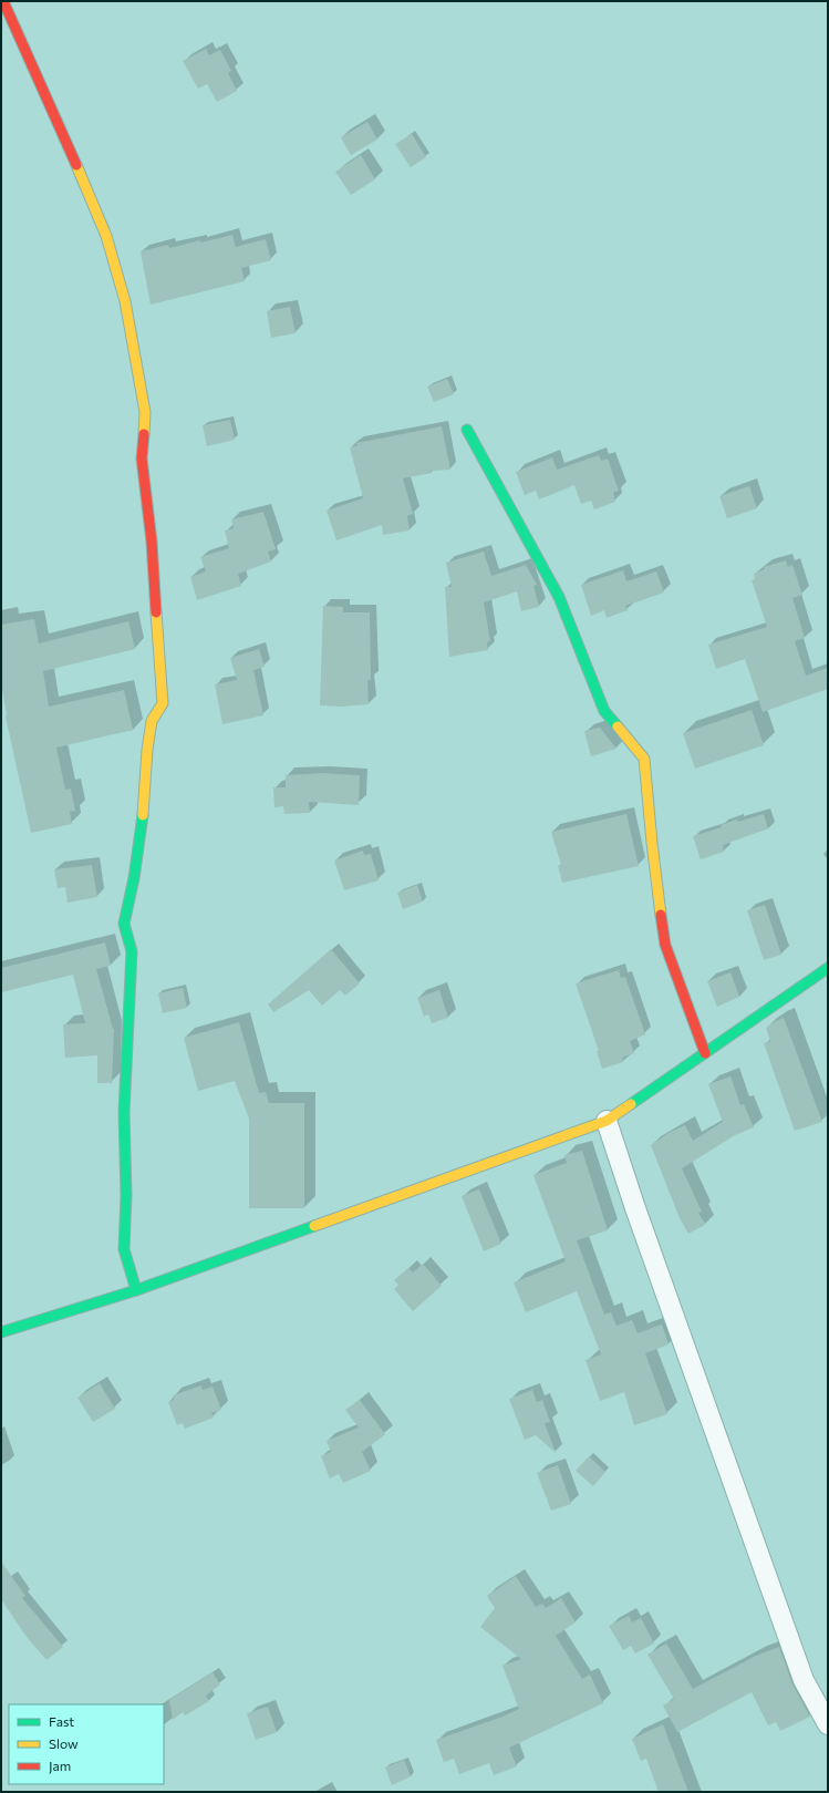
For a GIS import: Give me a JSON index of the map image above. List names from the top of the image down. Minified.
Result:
{"legend":["Fast","Slow","Jam"]}
